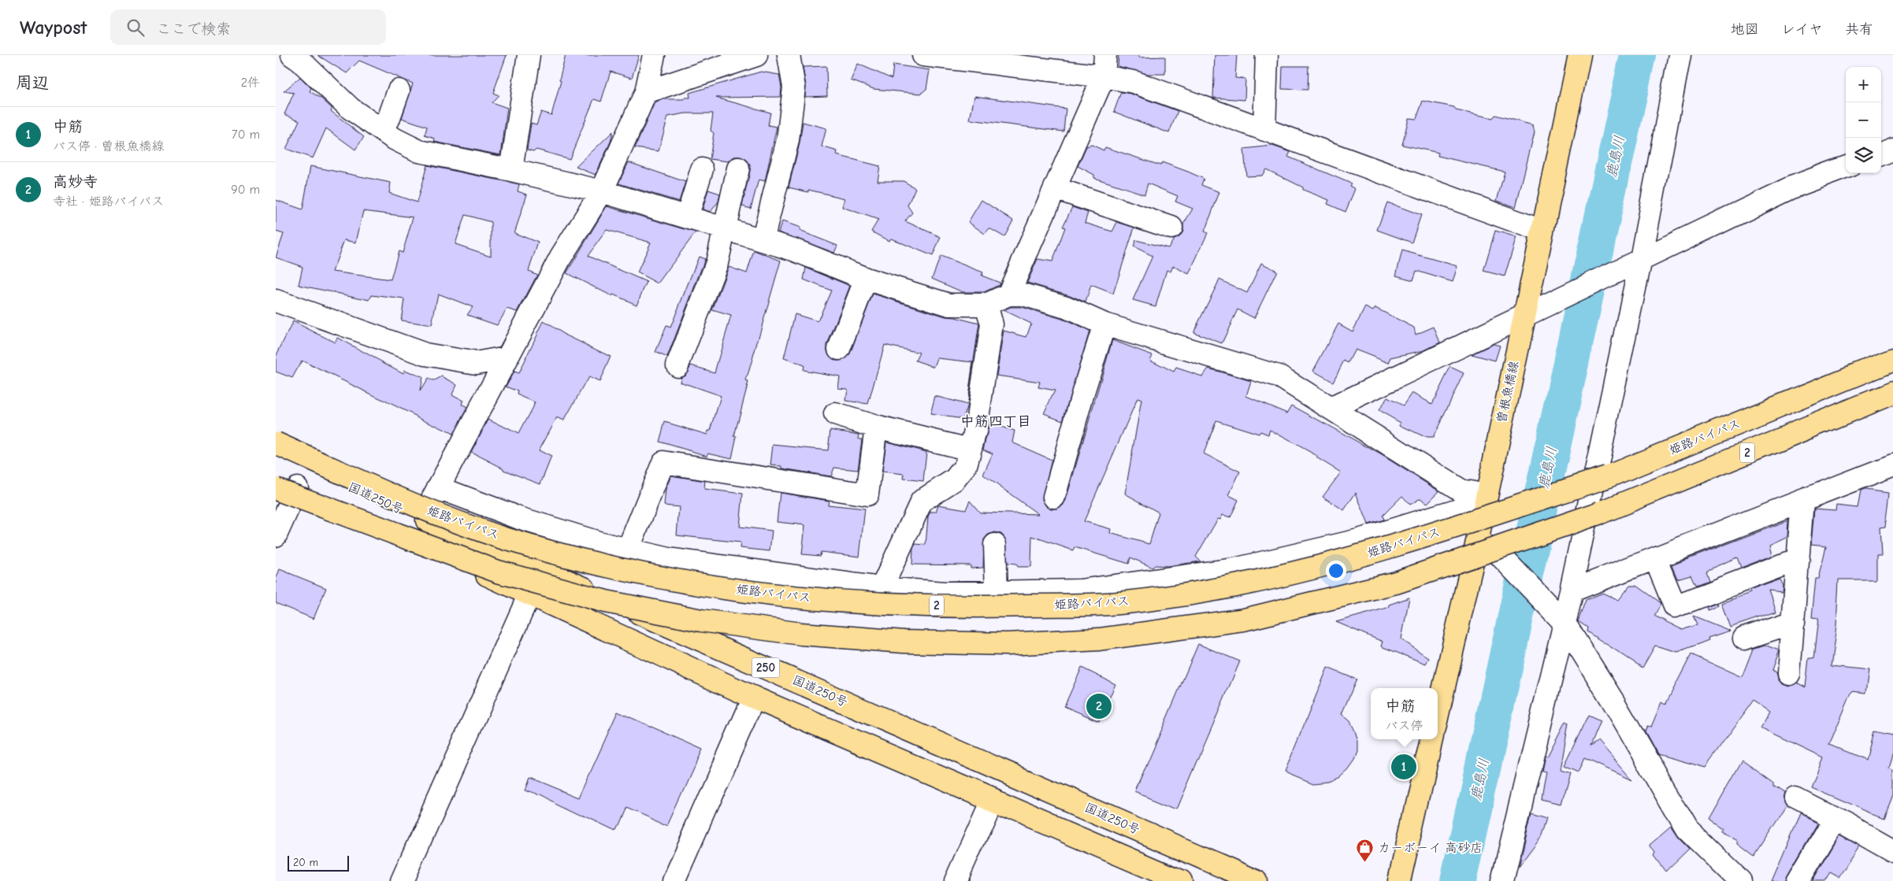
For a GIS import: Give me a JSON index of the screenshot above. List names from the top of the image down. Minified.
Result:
{"streets":{"main road":["曽根魚橋線","姫路バイパス","2","国道250号","250"]},"districts":["中筋四丁目"],"water":["鹿島川"],"places":{"shop":["カーボーイ 高砂店"]},"scale_bar":"20 m","page":{"header":"Waypost","search":"ここで検索","nav":["地図","レイヤ","共有"],"heading":["周辺","2件"],"map_buttons":["+","−"],"list":[{"mark":"1","name":"中筋","note":"バス停 · 曽根魚橋線","value":"70 m"},{"mark":"2","name":"高妙寺","note":"寺社 · 姫路バイパス","value":"90 m"}],"popup":["中筋","バス停"],"pins":["2","1"],"scale":"20 m"}}
